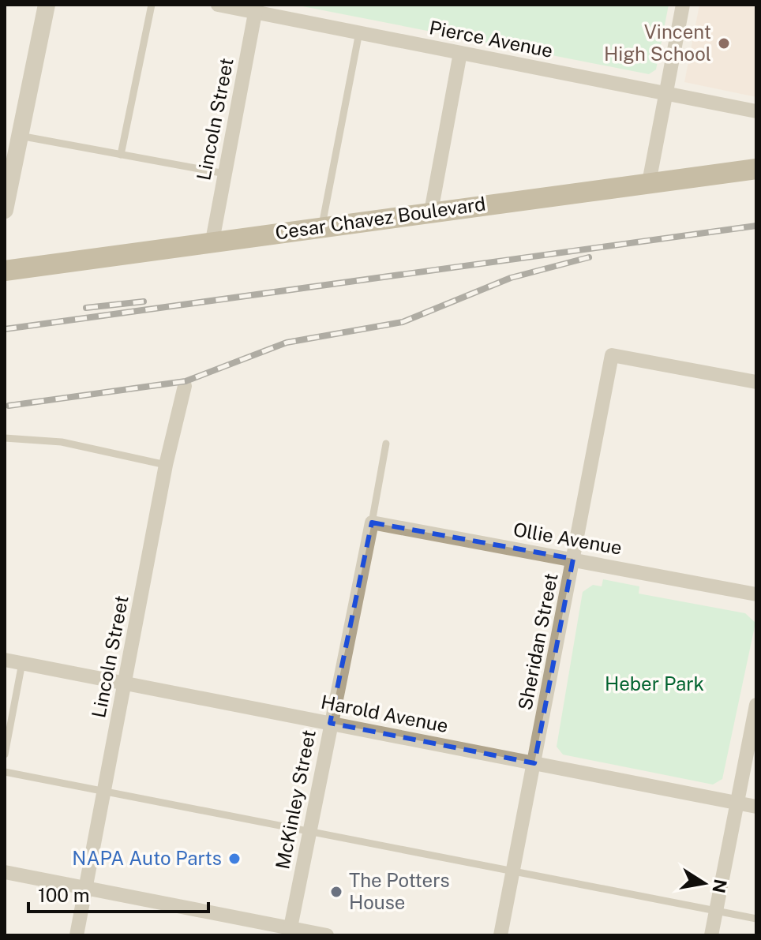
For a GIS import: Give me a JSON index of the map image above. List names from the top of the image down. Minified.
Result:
{"streets":{"main road":["Cesar Chavez Boulevard"],"street":["Pierce Avenue","Lincoln Street","Ollie Avenue","Sheridan Street","Harold Avenue","McKinley Street"]},"crossings":[["Pierce Avenue","Lincoln Street"],["Lincoln Street","Cesar Chavez Boulevard"],["Lincoln Street","Harold Avenue"],["Ollie Avenue","Sheridan Street"],["Ollie Avenue","McKinley Street"],["Sheridan Street","Harold Avenue"],["Harold Avenue","McKinley Street"]],"parks":["Heber Park"],"places":["Vincent High School","NAPA Auto Parts","The Potters House"],"scale_bar":"100 m","north":"right"}
